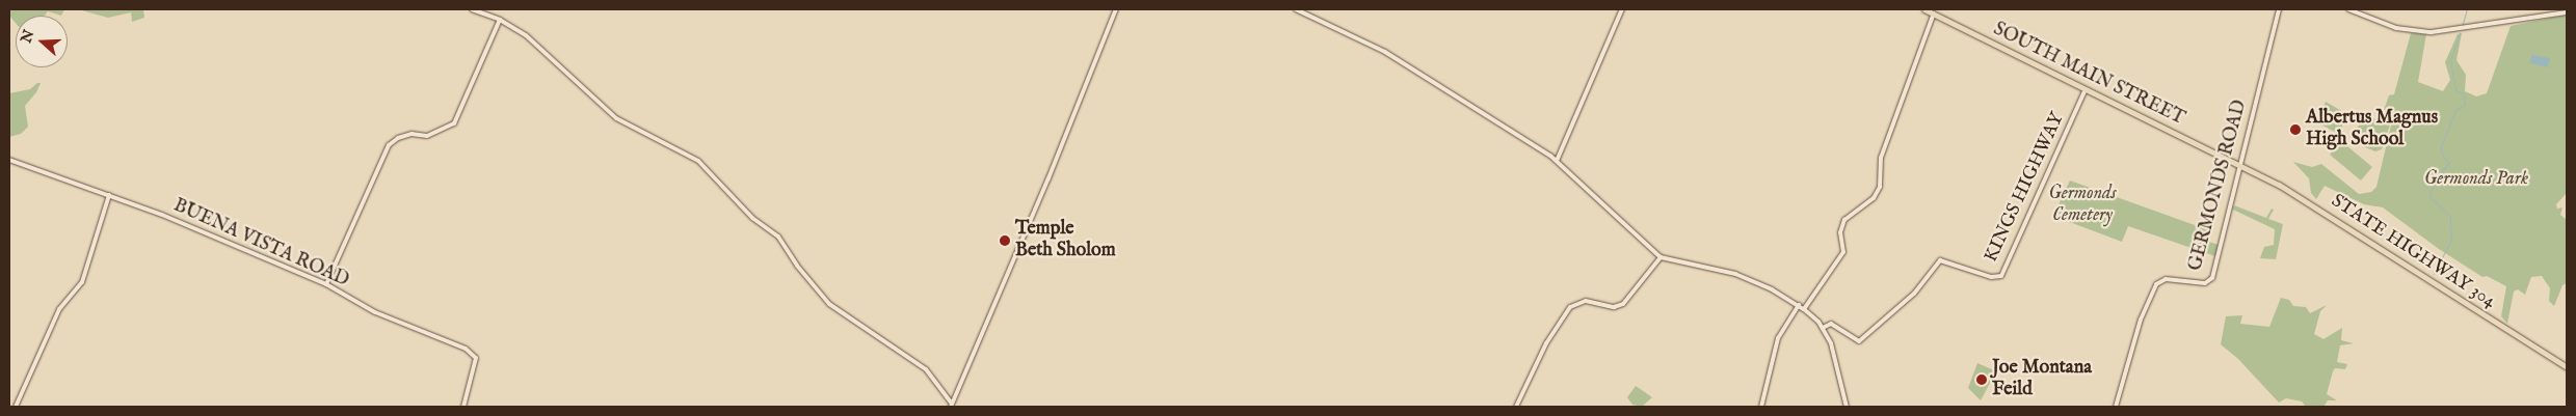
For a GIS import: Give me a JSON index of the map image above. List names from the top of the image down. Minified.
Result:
{"streets":{"main road":["SOUTH MAIN STREET","STATE HIGHWAY 304"],"street":["GERMONDS ROAD","KINGS HIGHWAY","BUENA VISTA ROAD"]},"crossings":[["SOUTH MAIN STREET","GERMONDS ROAD"],["SOUTH MAIN STREET","KINGS HIGHWAY"],["SOUTH MAIN STREET","STATE HIGHWAY 304"],["GERMONDS ROAD","STATE HIGHWAY 304"]],"parks":["Germonds Park","Germonds Cemetery"],"places":["Albertus Magnus High School","Temple Beth Sholom","Joe Montana Feild"],"north":"left"}
